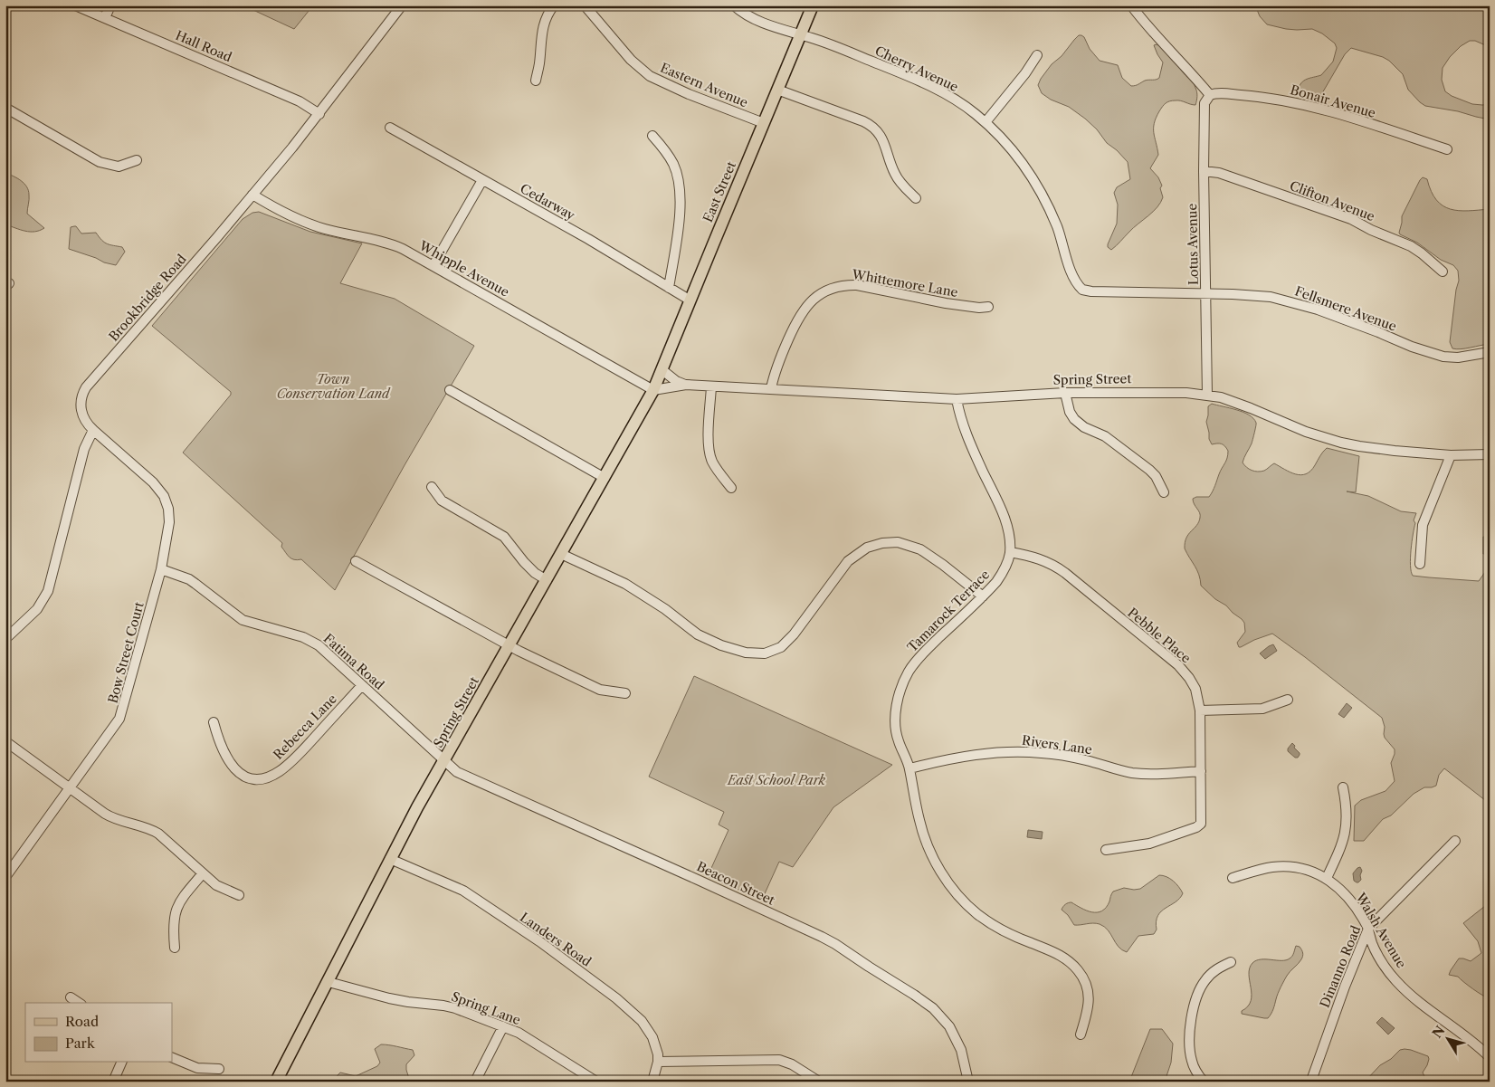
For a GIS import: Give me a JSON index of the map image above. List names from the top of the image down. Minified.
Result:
{"streets":{"main road":["East Street","Spring Street"],"street":["Hall Road","Cherry Avenue","Eastern Avenue","Bonair Avenue","Clifton Avenue","Cedarway","Lotus Avenue","Whipple Avenue","Whittemore Lane","Brookbridge Road","Fellsmere Avenue","Tamarock Terrace","Pebble Place","Bow Street Court","Fatima Road","Rebecca Lane","Rivers Lane","Beacon Street","Walsh Avenue","Landers Road","Dinanno Road","Spring Lane"]},"crossings":[["Hall Road","Brookbridge Road"],["Cherry Avenue","East Street"],["Cherry Avenue","Fellsmere Avenue"],["Eastern Avenue","East Street"],["Bonair Avenue","Lotus Avenue"],["East Street","Cedarway"],["East Street","Whipple Avenue"],["East Street","Spring Street"],["Clifton Avenue","Lotus Avenue"],["Lotus Avenue","Fellsmere Avenue"],["Lotus Avenue","Spring Street"],["Whipple Avenue","Brookbridge Road"],["Whipple Avenue","Spring Street"],["Whittemore Lane","Spring Street"],["Brookbridge Road","Bow Street Court"],["Spring Street","Tamarock Terrace"],["Spring Street","Fatima Road"],["Spring Street","Beacon Street"],["Spring Street","Landers Road"],["Spring Street","Spring Lane"],["Tamarock Terrace","Pebble Place"],["Tamarock Terrace","Rivers Lane"],["Pebble Place","Rivers Lane"],["Bow Street Court","Fatima Road"],["Fatima Road","Rebecca Lane"],["Fatima Road","Beacon Street"],["Walsh Avenue","Dinanno Road"]],"parks":["Town Conservation Land","East School Park"],"legend":["Road","Park"],"north":"top left"}
